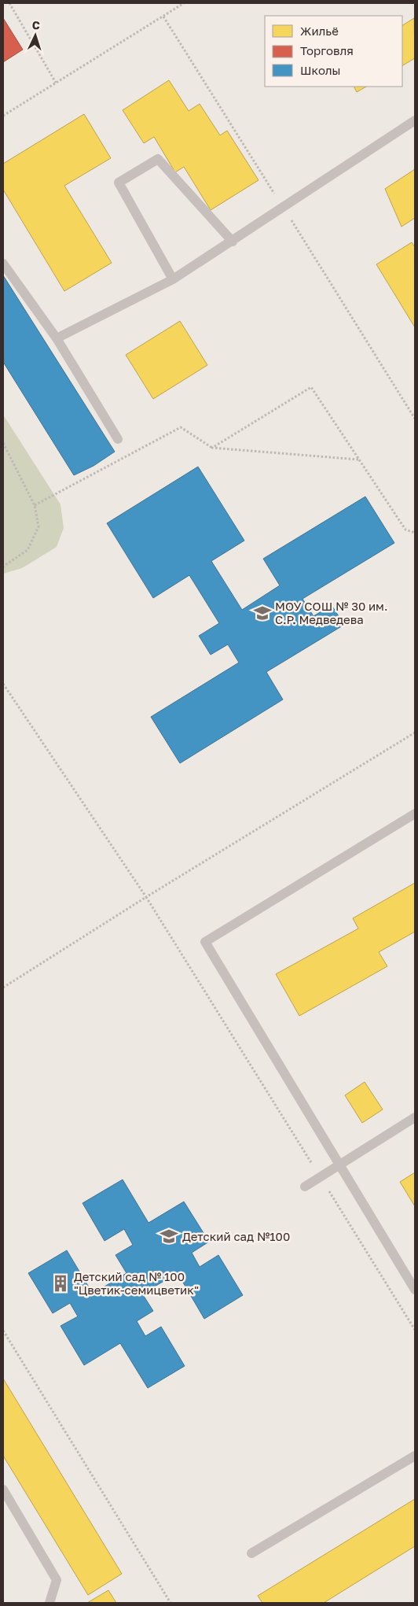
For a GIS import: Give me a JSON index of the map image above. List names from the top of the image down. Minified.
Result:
{"places":{"school or university":["МОУ СОШ № 30 им. С.Р. Медведева","Детский сад №100"],"building":["Детский сад № 100 \"Цветик-семицветик\""]},"legend":["Жильё","Торговля","Школы"],"north":"top"}
